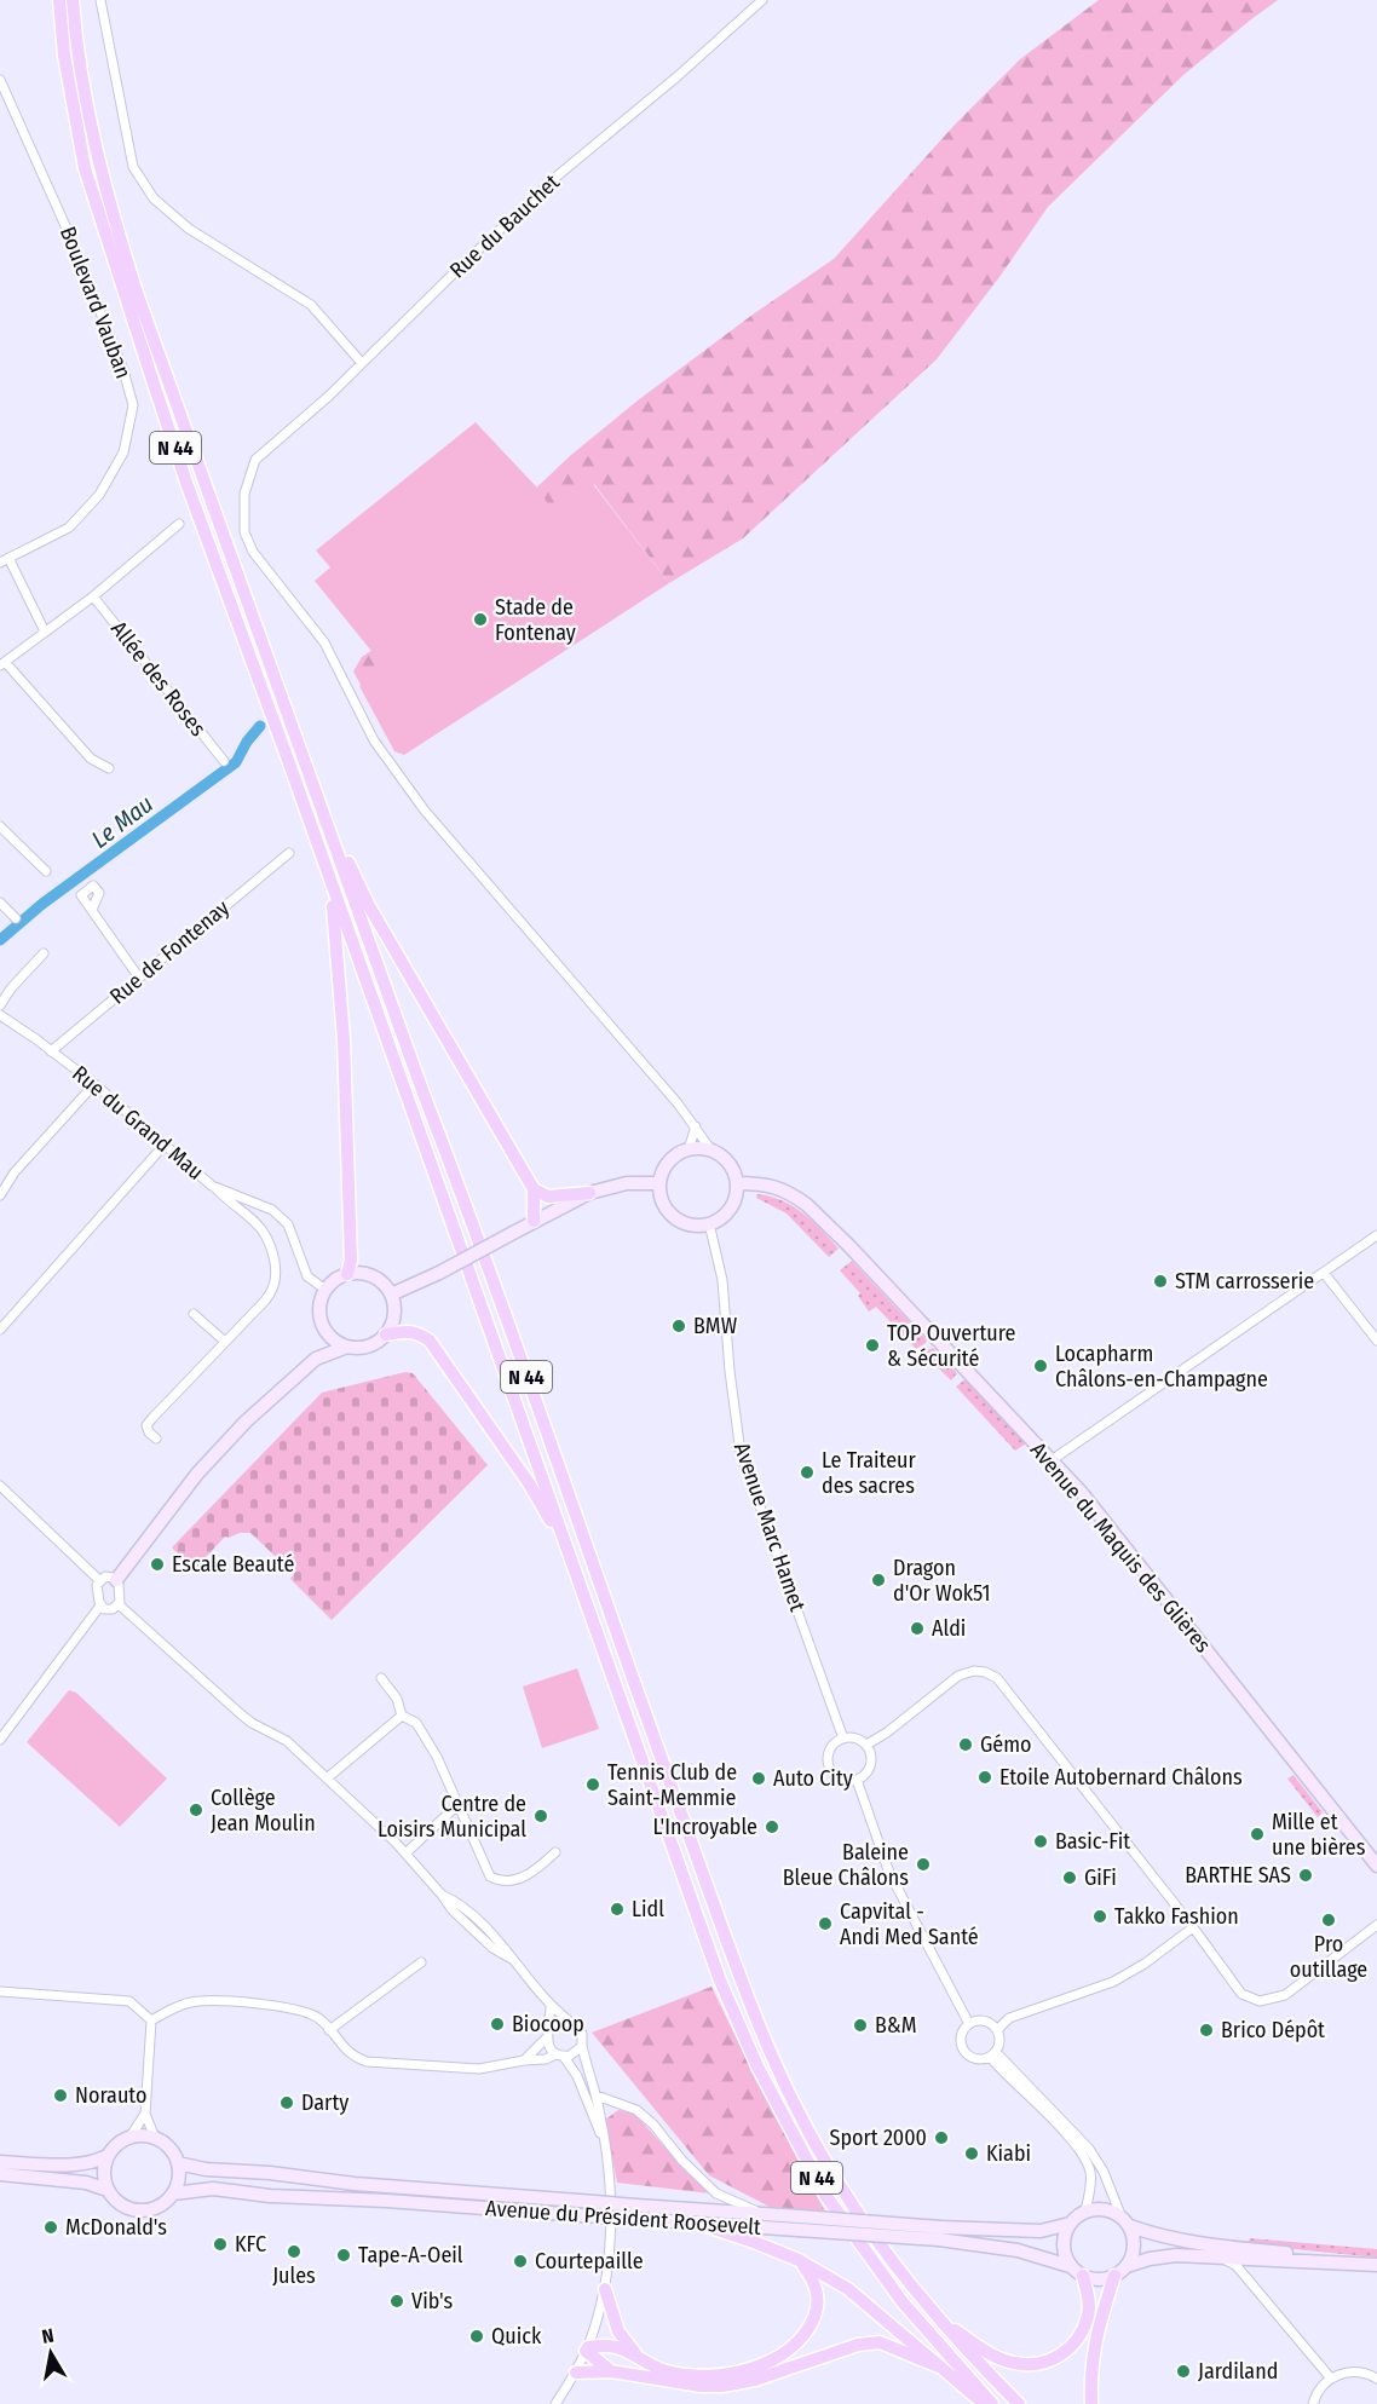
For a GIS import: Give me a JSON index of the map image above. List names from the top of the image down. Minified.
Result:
{"streets":{"main road":["N 44","Avenue du Maquis des Glières","Avenue du Président Roosevelt"],"street":["Rue du Bauchet","Boulevard Vauban","Allée des Roses","Rue de Fontenay","Rue du Grand Mau","Avenue Marc Hamet"]},"crossings":[["Rue de Fontenay","Rue du Grand Mau"],["Avenue Marc Hamet","Avenue du Maquis des Glières"]],"water":["Le Mau"],"places":["Stade de Fontenay","STM carrosserie","BMW","TOP Ouverture & Sécurité","Locapharm Châlons-en-Champagne","Le Traiteur des sacres","Escale Beauté","Dragon d'Or Wok51","Aldi","Gémo","Etoile Autobernard Châlons","Auto City","Tennis Club de Saint-Memmie","Collège Jean Moulin","Centre de Loisirs Municipal","L'Incroyable","Mille et une bières","Basic-Fit","Baleine Bleue Châlons","BARTHE SAS","GiFi","Lidl","Takko Fashion","Pro outillage","Capvital - Andi Med Santé","Biocoop","B&M","Brico Dépôt","Norauto","Darty","Sport 2000","Kiabi","McDonald's","KFC","Jules","Tape-A-Oeil","Courtepaille","Vib's","Quick","Jardiland"],"north":"top"}
